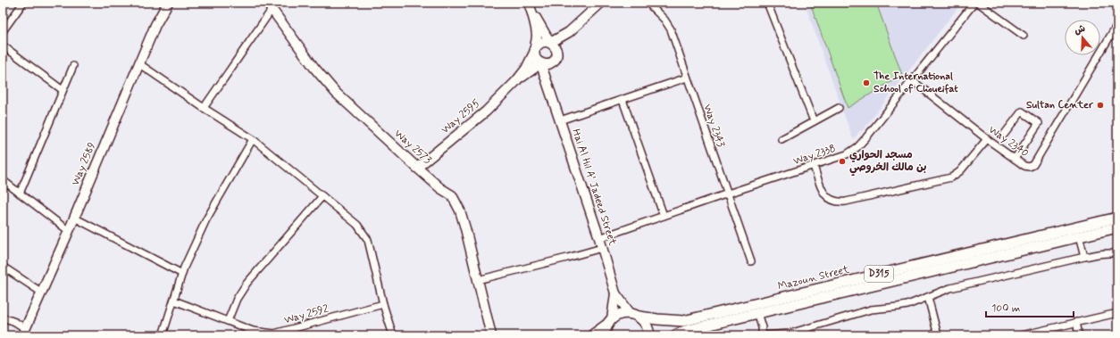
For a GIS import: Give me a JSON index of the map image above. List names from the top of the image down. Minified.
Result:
{"streets":{"main road":["D315","Mazoun Street"],"street":["Way 2595","Way 2343","Way 2340","Way 2573","Way 2338","Way 2589","Hai Al Hil A' Jadeed Street","Way 2592"]},"crossings":[["Way 2595","Way 2573"],["Way 2595","Hai Al Hil A' Jadeed Street"],["Way 2343","Way 2338"],["Way 2340","Way 2338"],["Way 2338","Hai Al Hil A' Jadeed Street"],["Hai Al Hil A' Jadeed Street","D315"],["Hai Al Hil A' Jadeed Street","Mazoun Street"],["D315","Mazoun Street"]],"places":["The International School of Choueifat","Sultan Center","مسجد الحواري بن مالك الخروصي"],"scale_bar":"100 m","north":"top"}
